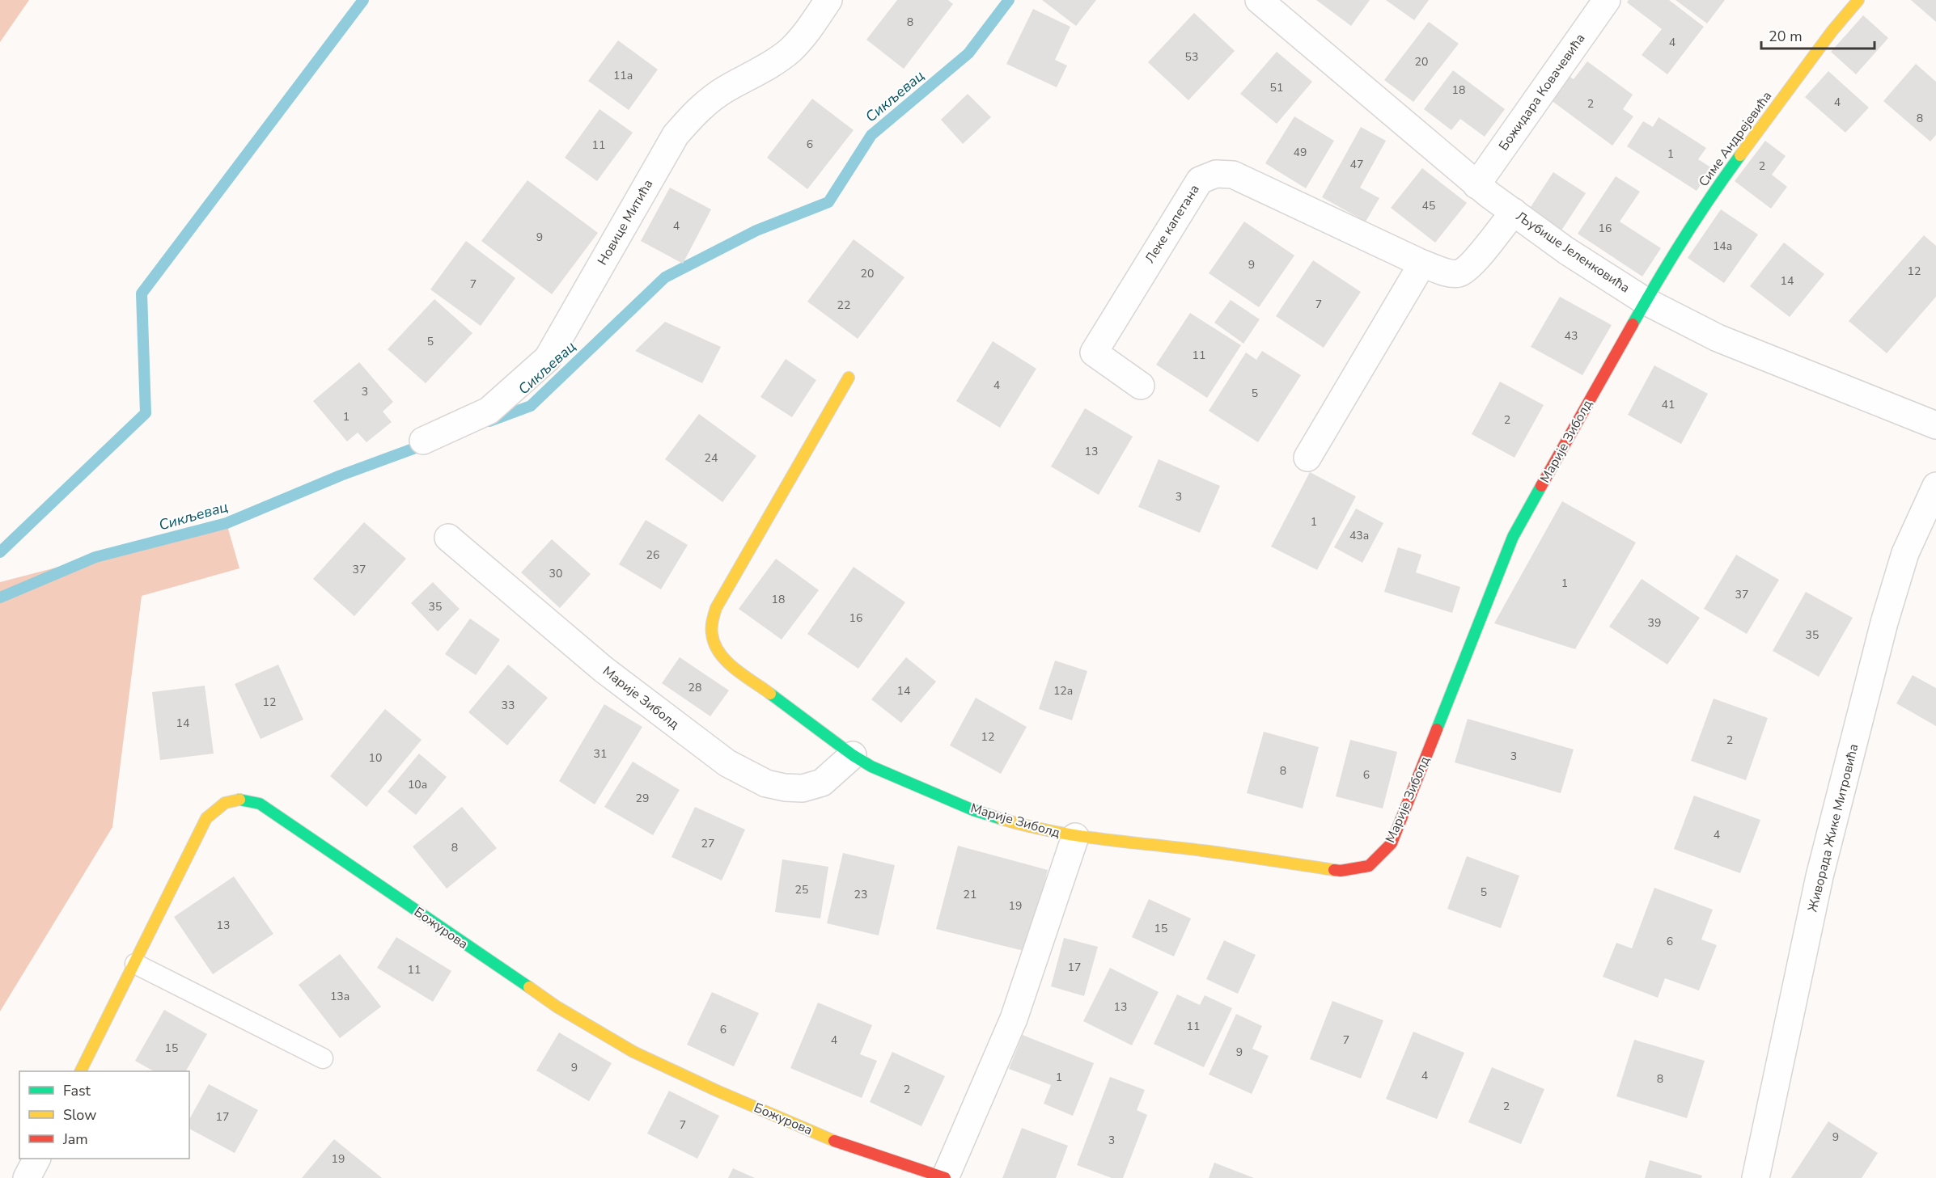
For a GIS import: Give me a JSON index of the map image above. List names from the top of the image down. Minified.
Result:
{"streets":{"street":["Божидара Ковачевића","Симе Андрејевића","Новице Митића","Леке капетана","Љубише Јеленковића","Марије Зиболд","Живорада Жике Митровића","Божурова"]},"crossings":[["Божидара Ковачевића","Љубише Јеленковића"],["Симе Андрејевића","Љубише Јеленковића"],["Симе Андрејевића","Марије Зиболд"],["Леке капетана","Љубише Јеленковића"],["Љубише Јеленковића","Марије Зиболд"],["Марије Зиболд","Божурова"]],"water":["Сикљевац"],"house_numbers":["8","4","53","20","11a","51","18","4","2","8","6","11","49","1","47","2","45","4","16","9","14a","9","12","20","14","7","7","22","43","5","11","4","3","5","41","1","2","13","24","3","1","43a","26","37","30","1","37","18","35","16","39","35","28","14","12a","12","33","14","12","2","31","3","10","8","6","10a","29","4","27","8","25","5","23","21","19","13","15","6","17","11","13a","13","11","6","4","7","15","9","9","4","1","8","2","2","17","7","9","3","19"],"legend":["Fast","Slow","Jam"],"scale_bar":"20 m"}
